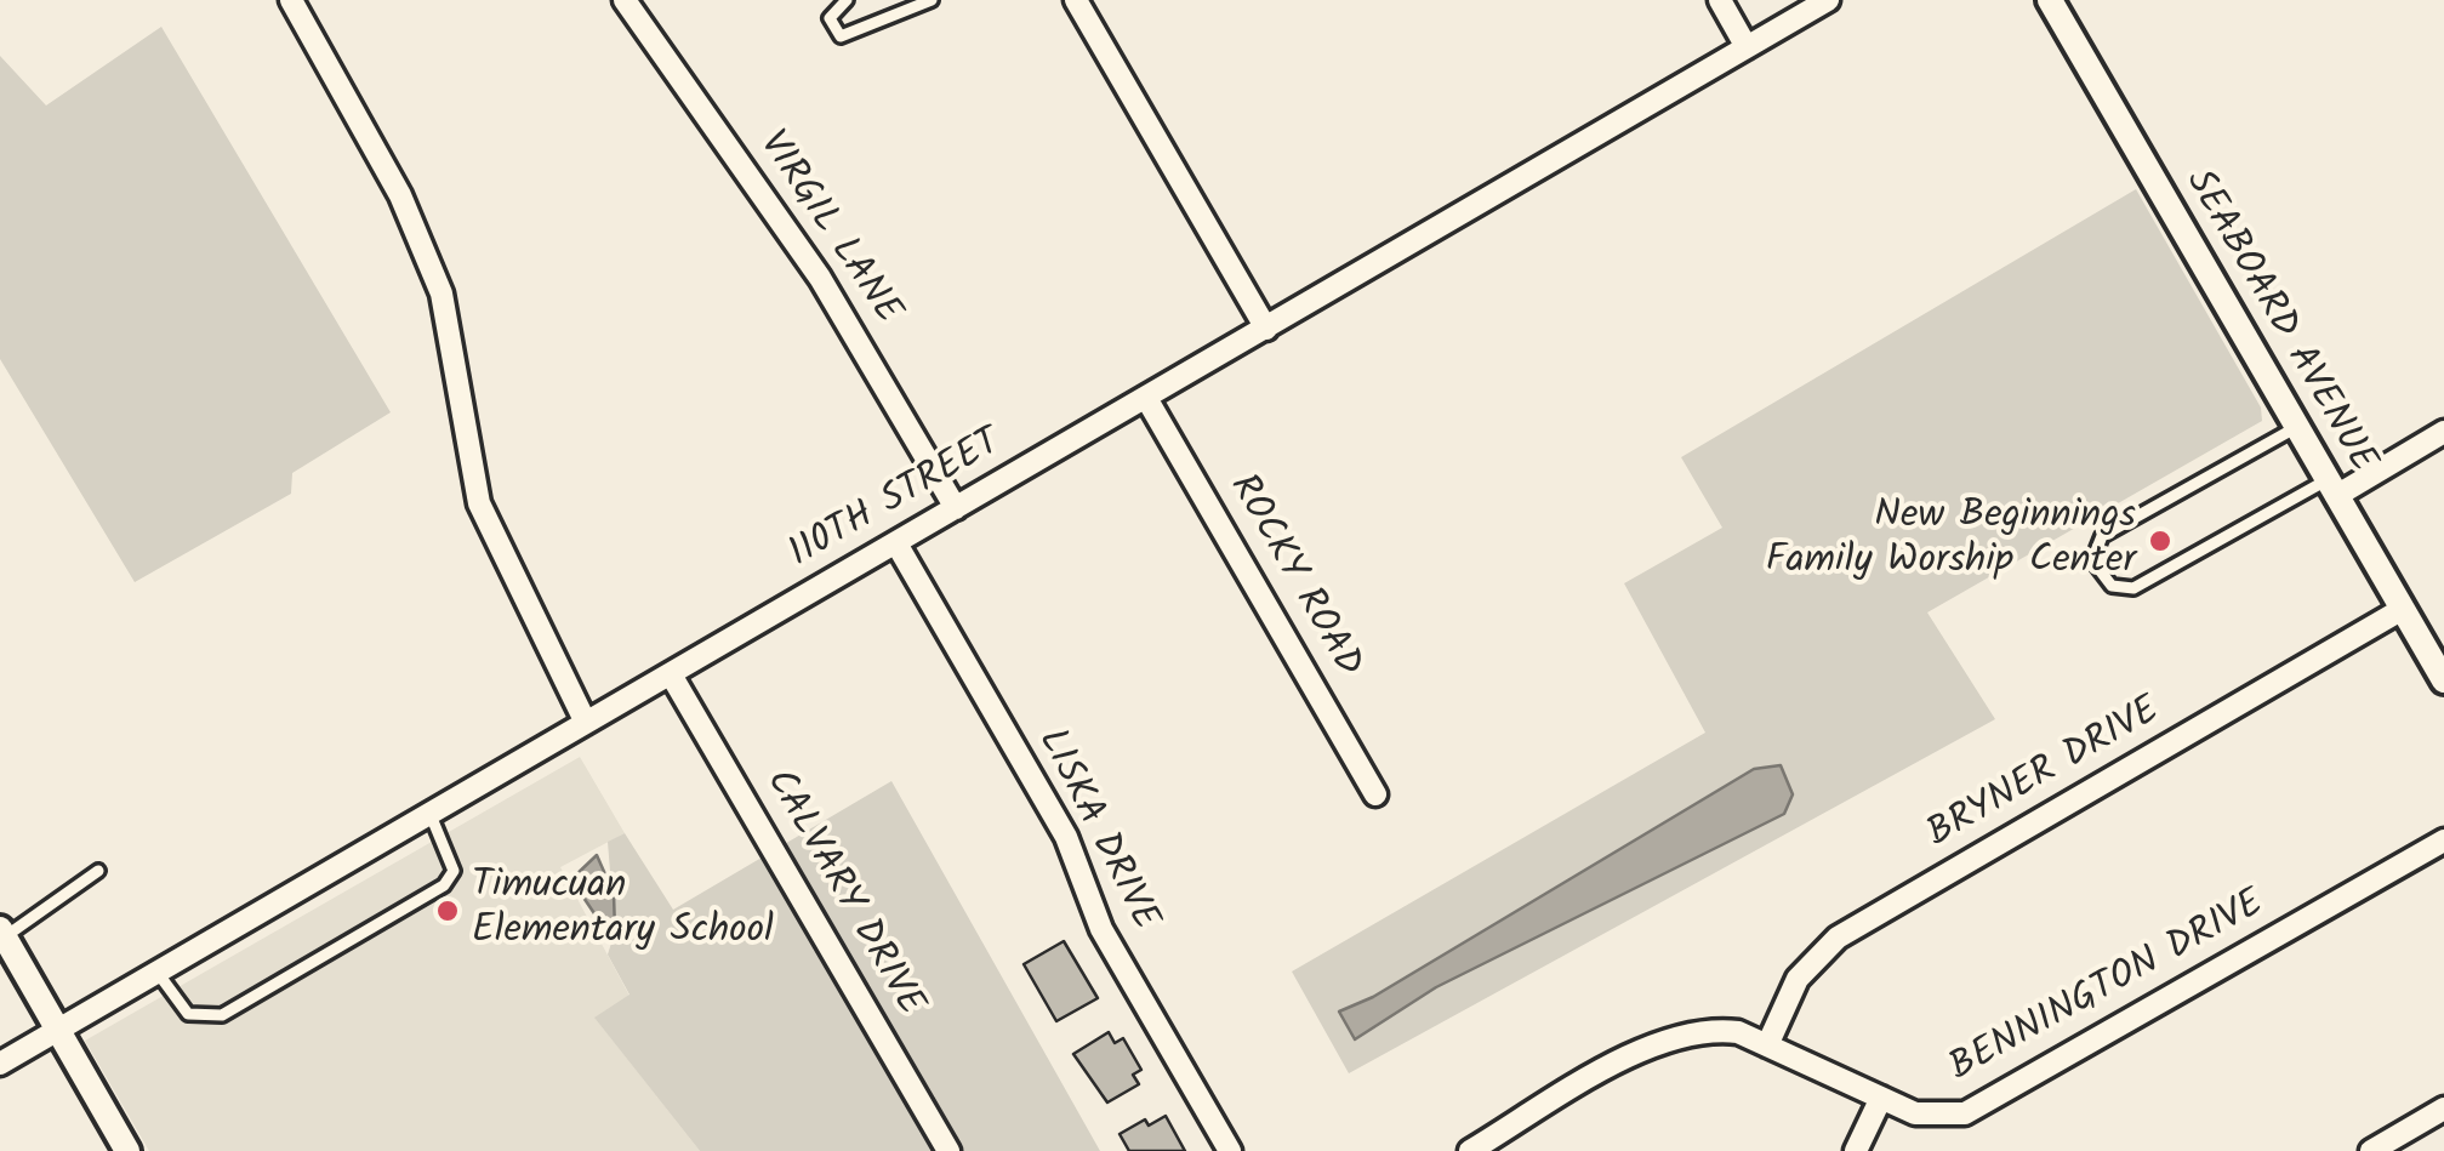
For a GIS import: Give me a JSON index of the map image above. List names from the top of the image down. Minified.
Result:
{"streets":{"street":["VIRGIL LANE","SEABOARD AVENUE","110TH STREET","ROCKY ROAD","BRYNER DRIVE","LISKA DRIVE","CALVARY DRIVE","BENNINGTON DRIVE"]},"crossings":[["VIRGIL LANE","110TH STREET"],["SEABOARD AVENUE","BRYNER DRIVE"],["110TH STREET","ROCKY ROAD"],["110TH STREET","LISKA DRIVE"],["110TH STREET","CALVARY DRIVE"],["BRYNER DRIVE","BENNINGTON DRIVE"]],"places":["New Beginnings Family Worship Center","Timucuan Elementary School"]}
